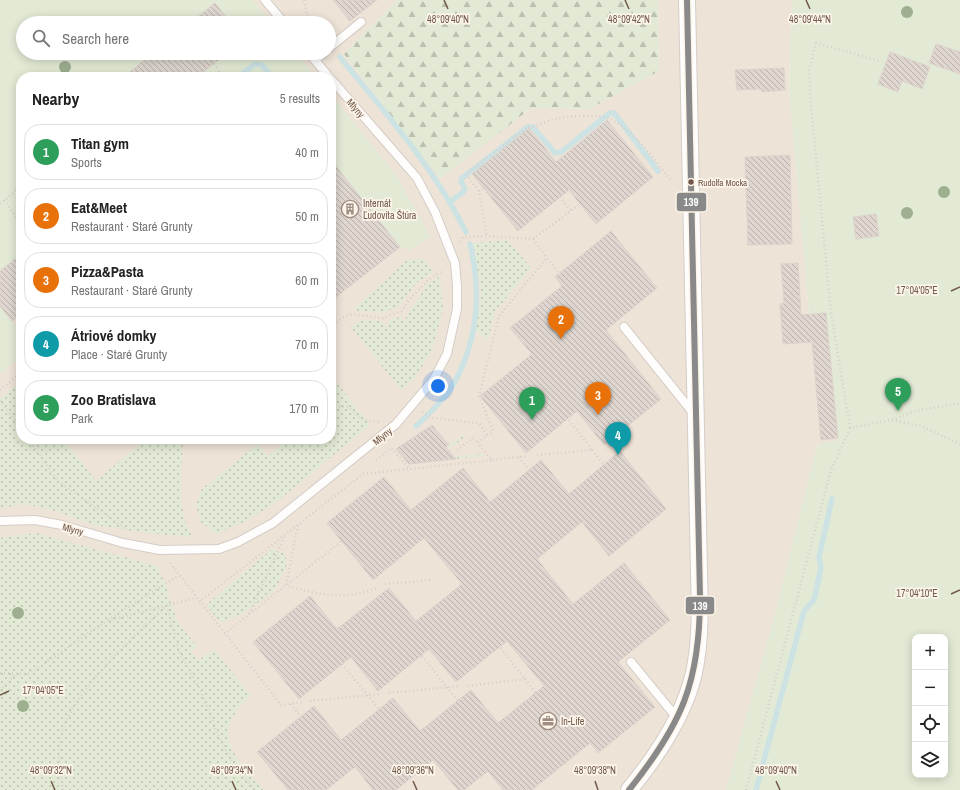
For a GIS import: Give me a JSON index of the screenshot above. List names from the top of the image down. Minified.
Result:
{"streets":{"lane":["Mlyny"]},"places":{"other":["Rudolfa Mocka"],"building":["Internát Ľudovíta Štúra"],"office":["In-Life"]},"lines":["transit line 139"],"page":{"search":"Search here","heading":["Nearby","5 results"],"list":[{"mark":"1","name":"Titan gym","note":"Sports","value":"40 m"},{"mark":"2","name":"Eat&Meet","note":"Restaurant · Staré Grunty","value":"50 m"},{"mark":"3","name":"Pizza&Pasta","note":"Restaurant · Staré Grunty","value":"60 m"},{"mark":"4","name":"Átriové domky","note":"Place · Staré Grunty","value":"70 m"},{"mark":"5","name":"Zoo Bratislava","note":"Park","value":"170 m"}],"pins":["2","5","3","1","4"],"map_buttons":["+","−"]},"coordinates":["48°09'40\"N","48°09'42\"N","48°09'44\"N","17°04'05\"E","17°04'10\"E","48°09'32\"N","48°09'34\"N","48°09'36\"N","48°09'38\"N"]}
